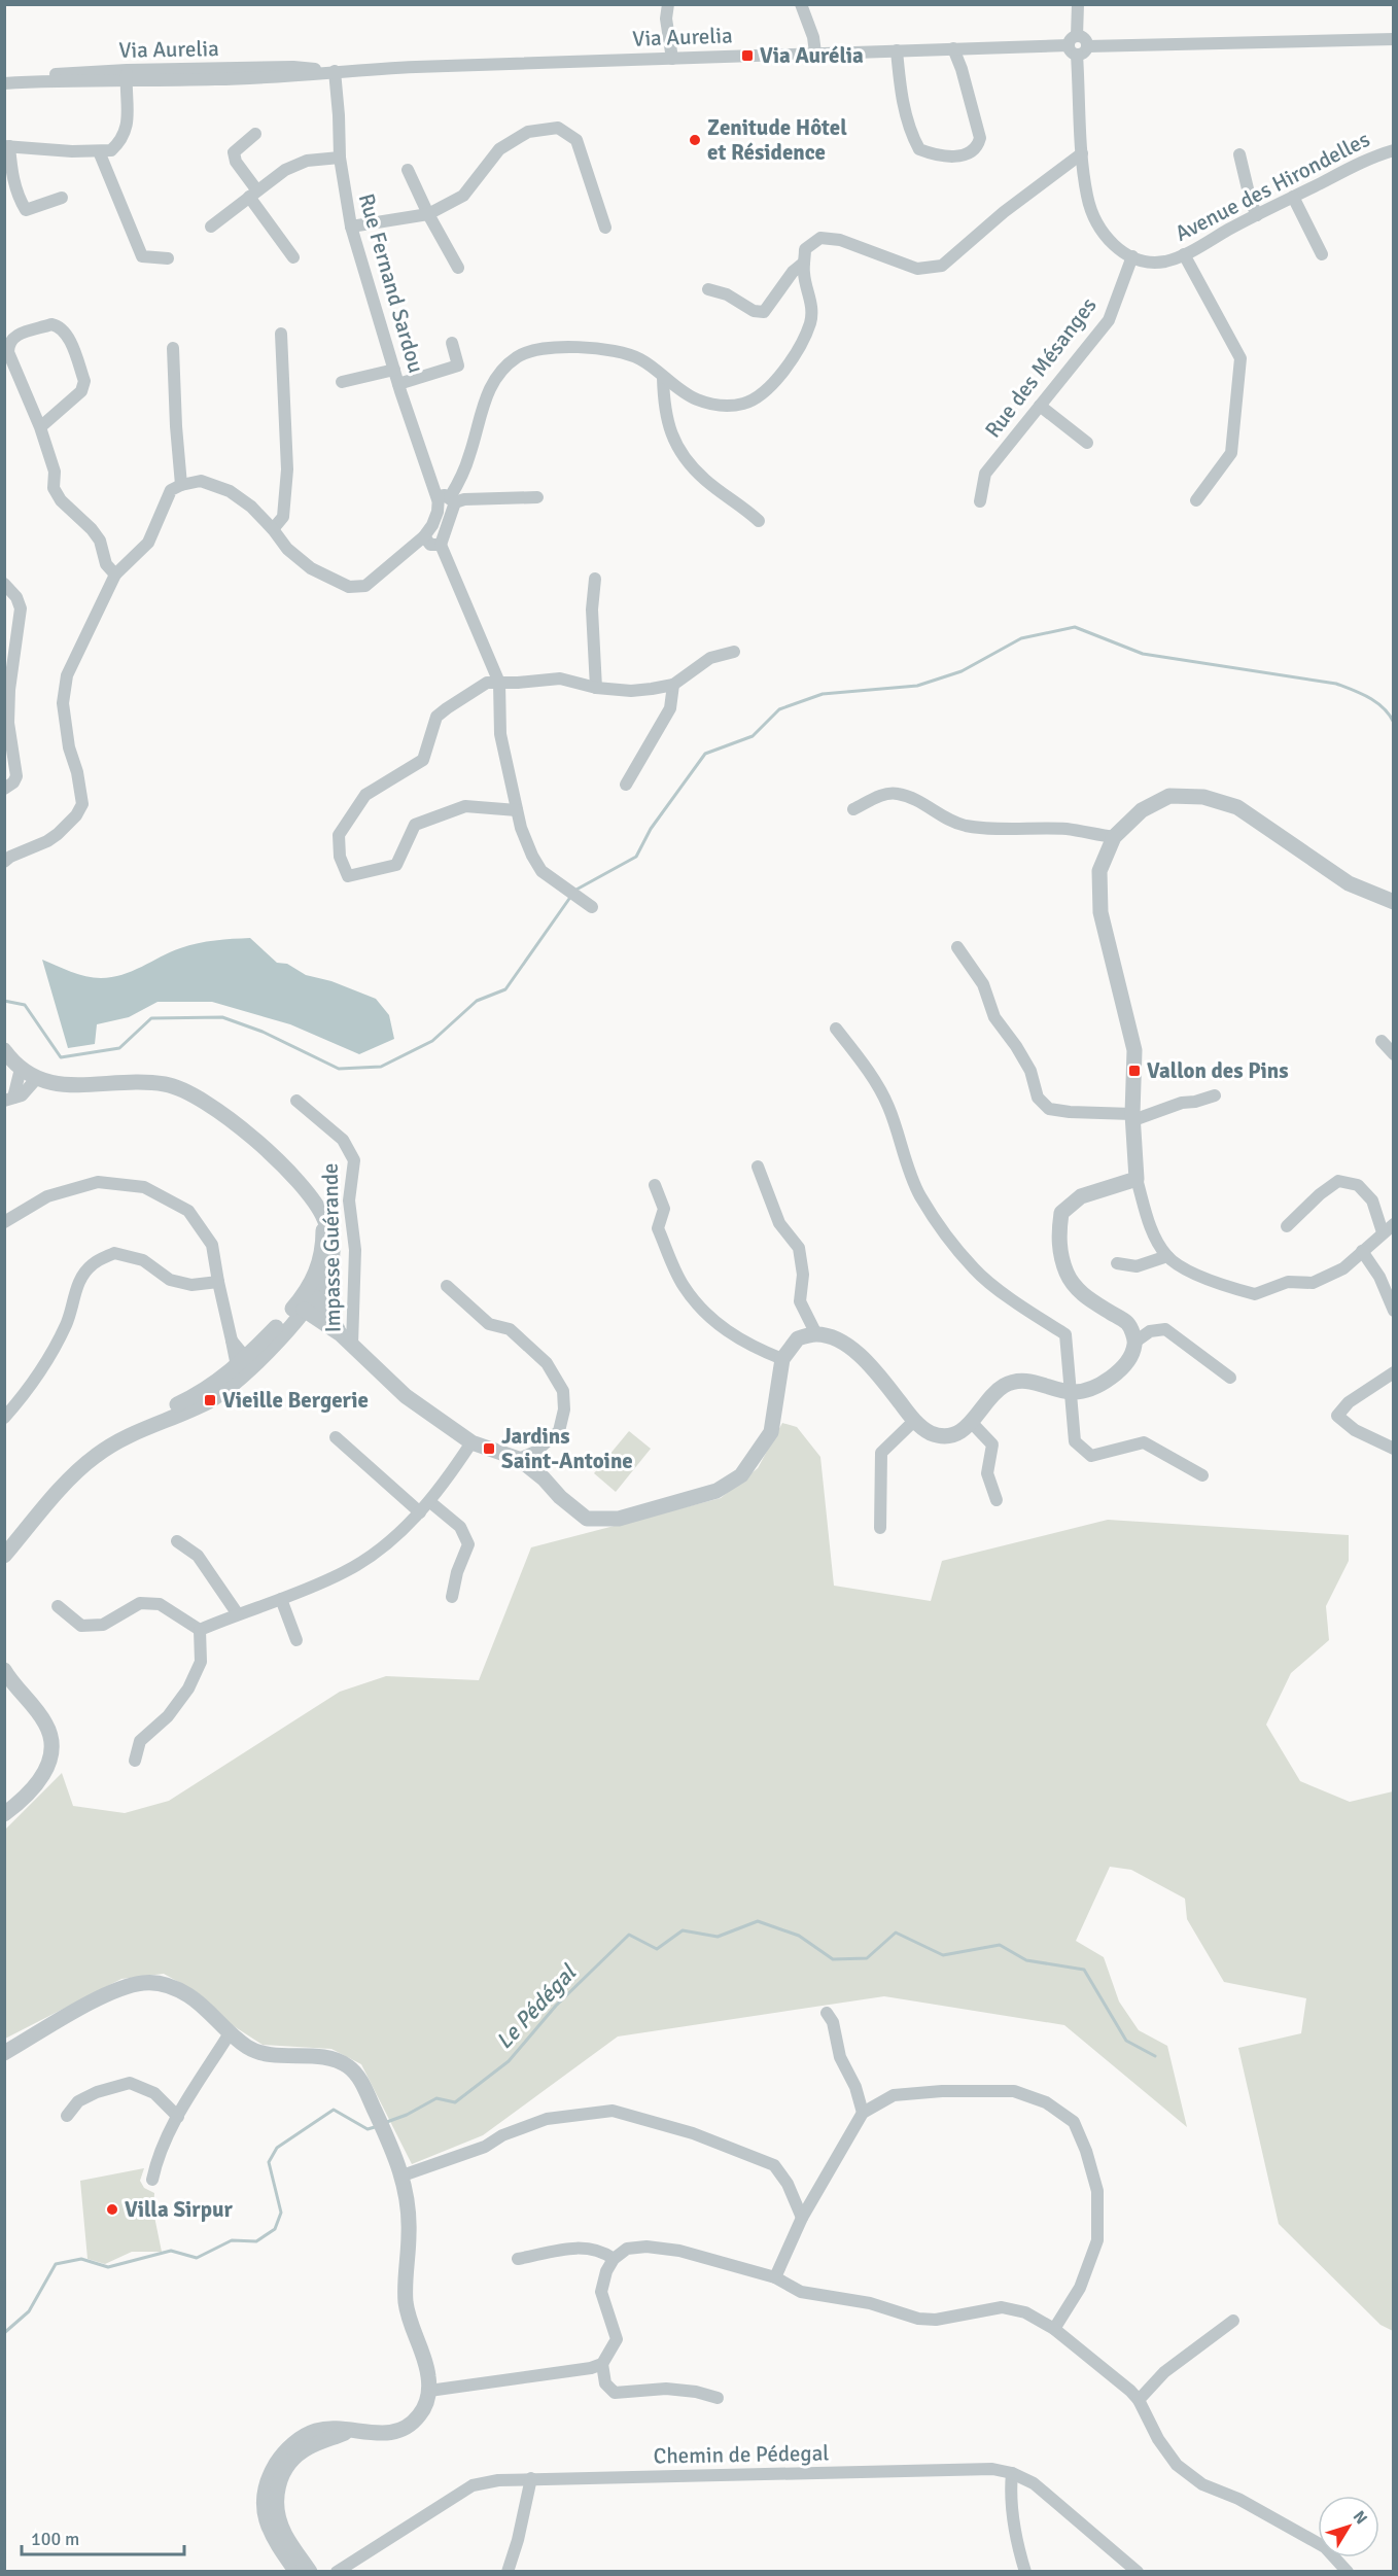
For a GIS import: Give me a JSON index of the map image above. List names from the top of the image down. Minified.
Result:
{"streets":{"street":["Via Aurelia","Avenue des Hirondelles","Rue Fernand Sardou","Rue des Mésanges","Impasse Guérande","Chemin de Pédegal"]},"crossings":[["Via Aurelia","Avenue des Hirondelles"],["Via Aurelia","Rue Fernand Sardou"],["Avenue des Hirondelles","Rue des Mésanges"]],"water":["Le Pédégal"],"places":{"transit":["Via Aurélia","Vallon des Pins","Vieille Bergerie","Jardins Saint-Antoine"],"other":["Zenitude Hôtel et Résidence","Villa Sirpur"]},"scale_bar":"100 m","north":"top right"}
